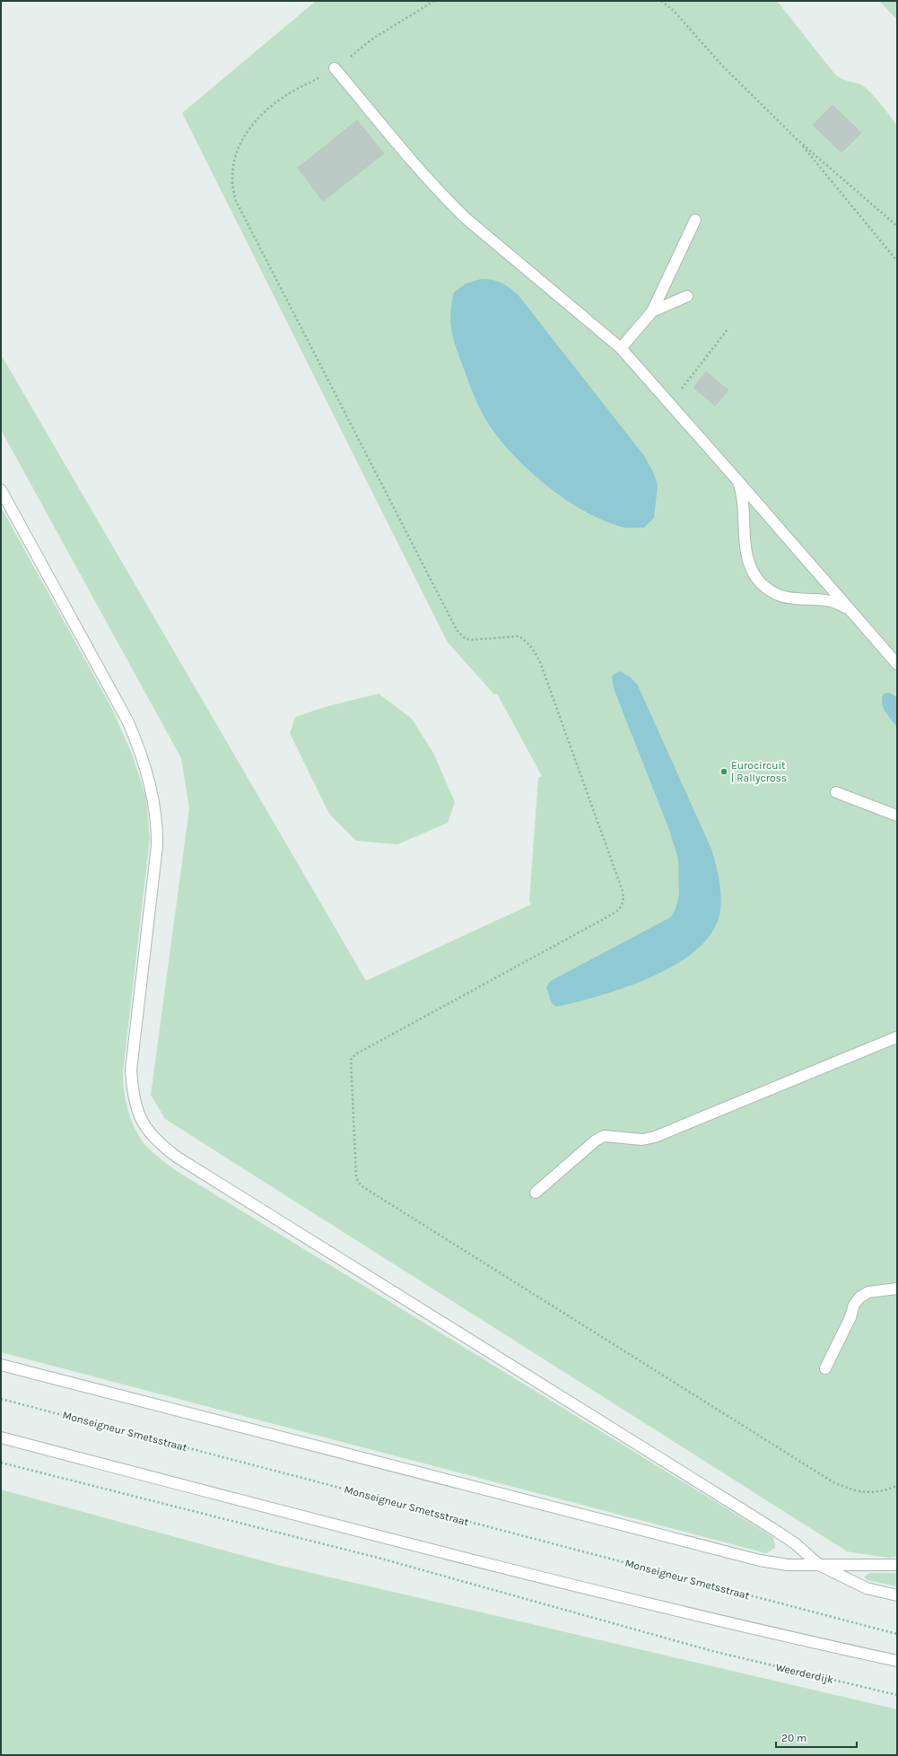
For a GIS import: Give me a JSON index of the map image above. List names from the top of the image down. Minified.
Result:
{"streets":{"path":["Monseigneur Smetsstraat","Weerderdijk"]},"places":["Eurocircuit | Rallycross"],"scale_bar":"20 m"}
